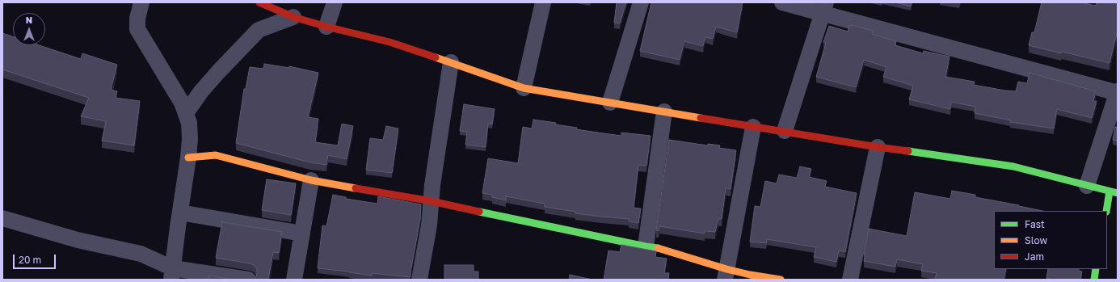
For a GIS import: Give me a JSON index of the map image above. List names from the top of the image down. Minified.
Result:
{"legend":["Fast","Slow","Jam"],"scale_bar":"20 m","north":"top"}
